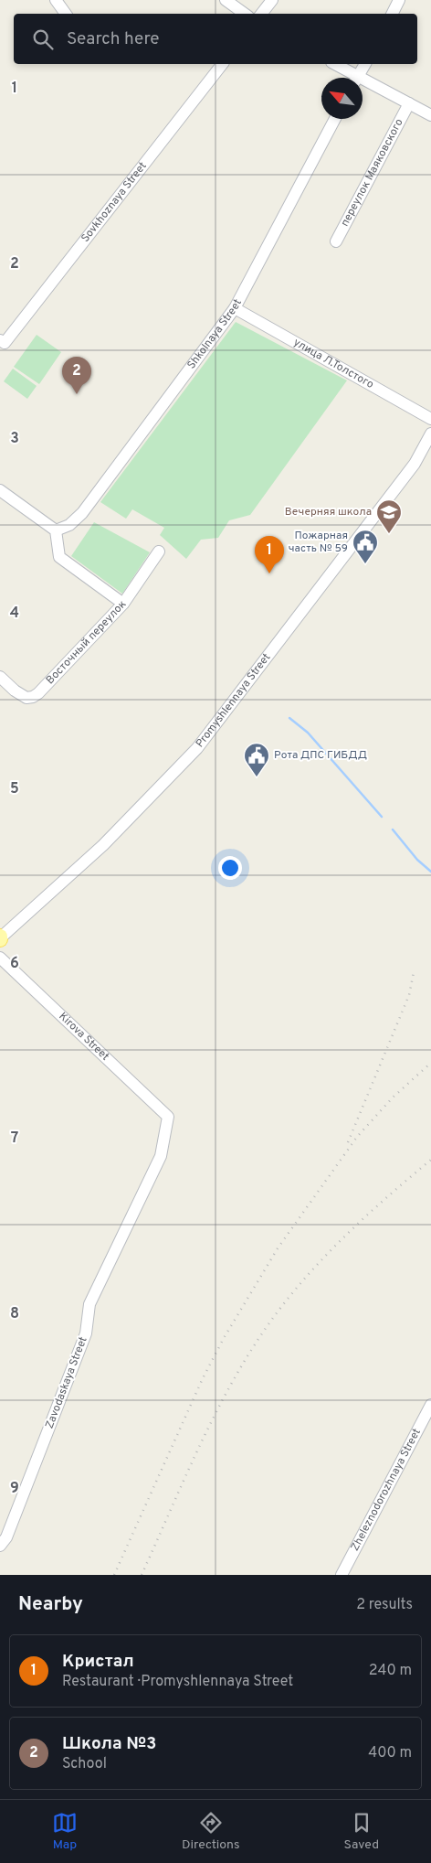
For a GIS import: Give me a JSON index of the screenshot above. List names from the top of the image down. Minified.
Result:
{"streets":{"street":["переулок Маяковского","Sovkhoznaya Street","Shkolnaya Street","улица Л.Толстого","Восточный переулок","Promyshlennaya Street","Kirova Street","Zavodaskaya Street","Zheleznodorozhnaya Street"]},"crossings":[["Shkolnaya Street","улица Л.Толстого"],["Kirova Street","Zavodaskaya Street"]],"places":{"school or university":["Вечерняя школа"],"public building":["Пожарная часть № 59","Рота ДПС ГИБДД"]},"north":"top left","page":{"search":"Search here","pins":["2","1"],"heading":["Nearby","2 results"],"list":[{"mark":"1","name":"Кристал","note":"Restaurant · Promyshlennaya Street","value":"240 m"},{"mark":"2","name":"Школа №3","note":"School","value":"400 m"}],"nav":["Map","Directions","Saved"]},"grid":{"rows":["1","2","3","4","5","6","7","8","9"]}}
